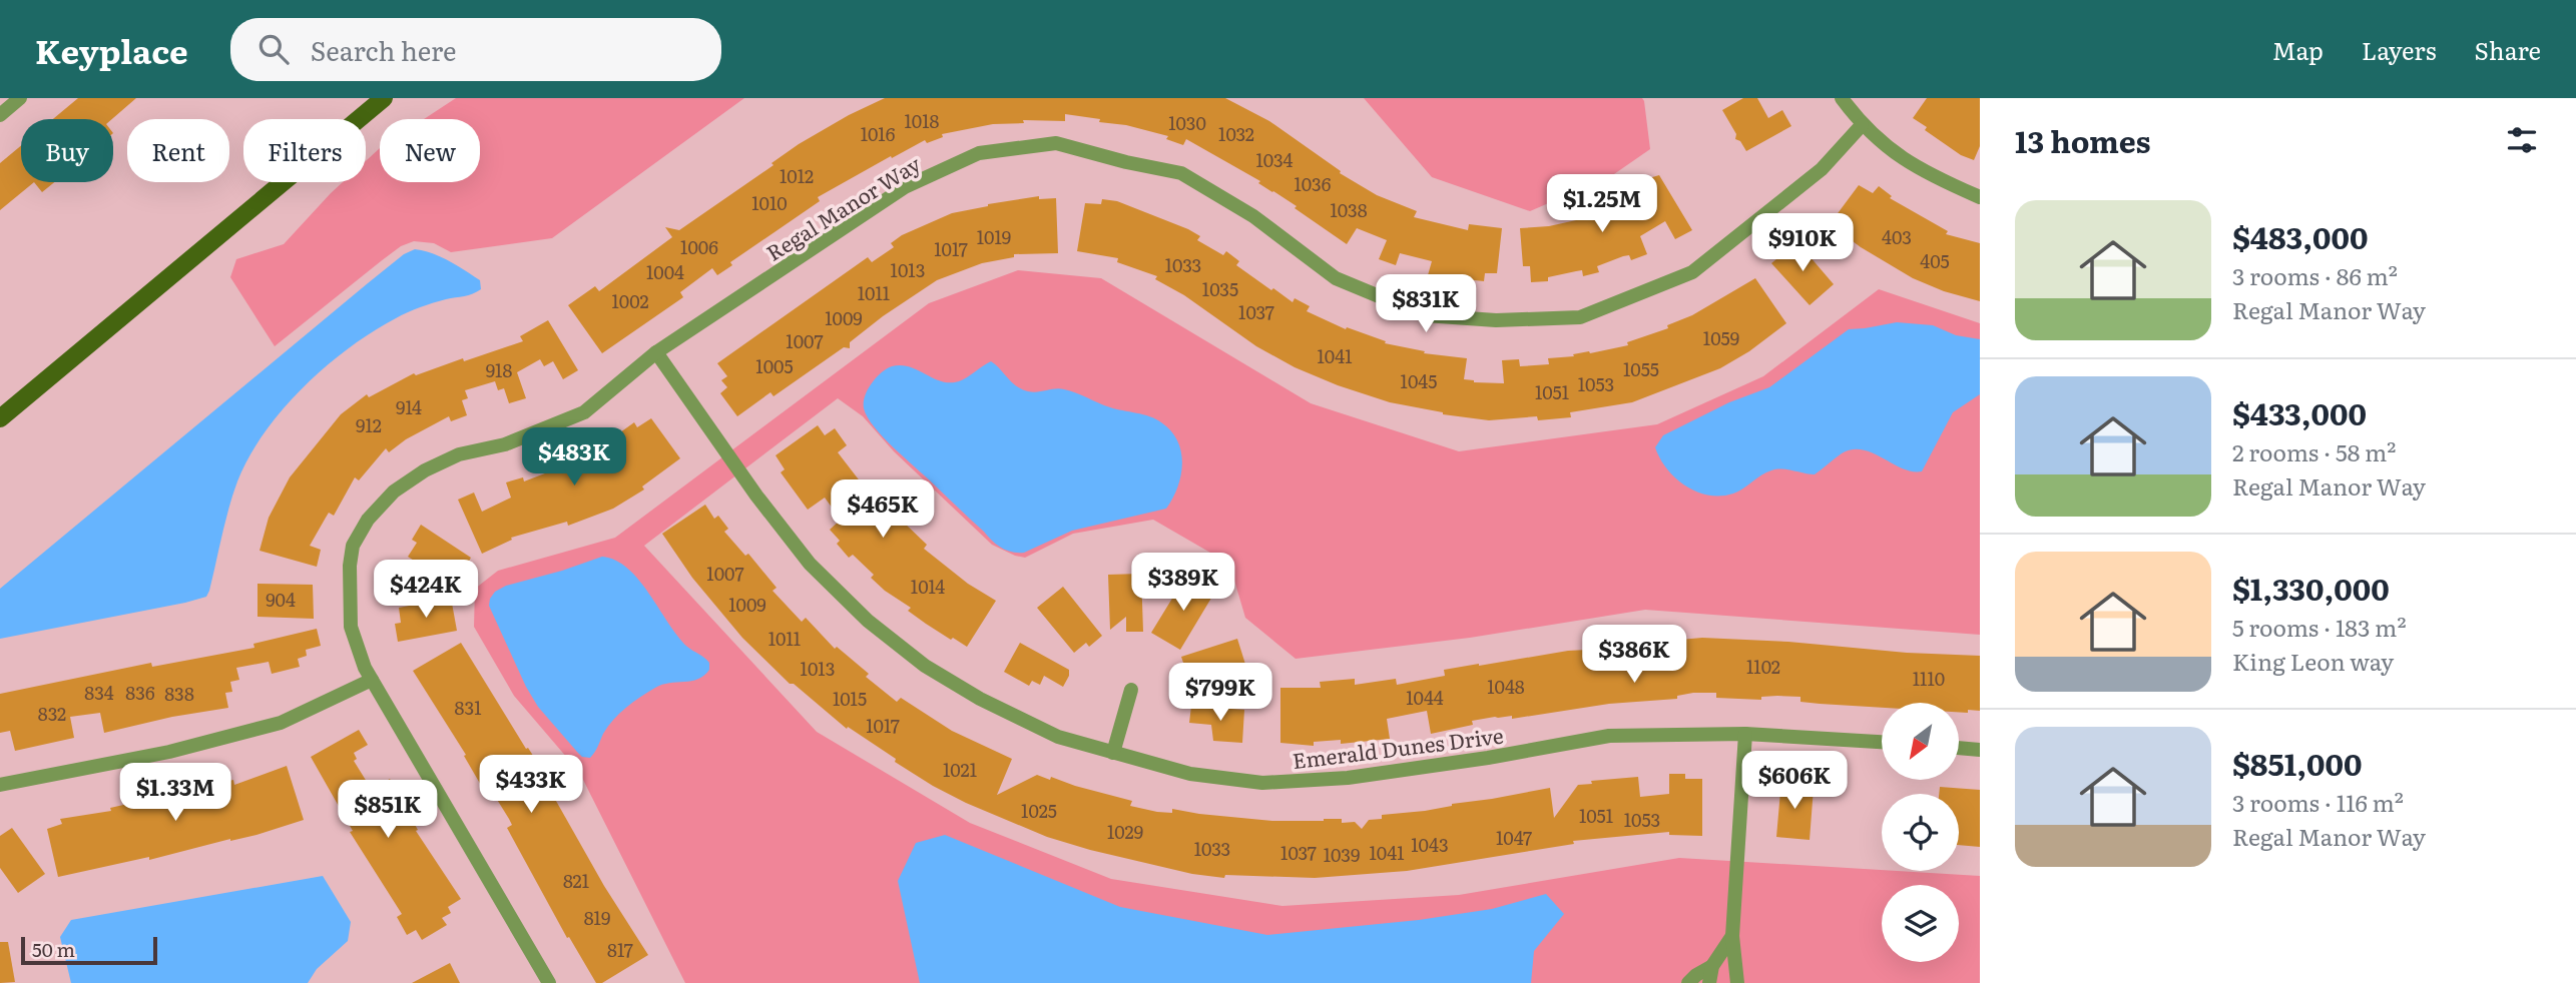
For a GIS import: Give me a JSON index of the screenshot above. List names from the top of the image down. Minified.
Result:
{"streets":{"street":["Regal Manor Way","Emerald Dunes Drive"]},"crossings":[["Regal Manor Way","Emerald Dunes Drive"]],"house_numbers":["1018","1030","1016","1032","1034","1012","1036","1010","1038","1019","403","1006","1017","405","1033","1013","1004","1035","1011","1002","1037","1009","1059","1007","1041","1005","1055","918","1045","1053","1051","914","912","1007","1014","904","1009","1011","1102","1013","1110","1048","834","836","838","1044","1015","831","832","1017","1021","1025","1051","1053","1029","1047","1043","1033","1037","1041","1039","821","819","817"],"scale_bar":"50 m","north":"bottom left","page":{"header":"Keyplace","search":"Search here","nav":["Map","Layers","Share"],"heading":"13 homes","chip":["Buy","Rent","Filters","New"],"price":["$1.25M","$910K","$831K","$483K","$465K","$389K","$424K","$386K","$799K","$606K","$433K","$1.33M","$851K"],"list":[{"name":"$483,000","note":"3 rooms · 86 m² · Regal Manor Way"},{"name":"$433,000","note":"2 rooms · 58 m² · Regal Manor Way"},{"name":"$1,330,000","note":"5 rooms · 183 m² · King Leon way"},{"name":"$851,000","note":"3 rooms · 116 m² · Regal Manor Way"}],"scale":"50 m"}}
